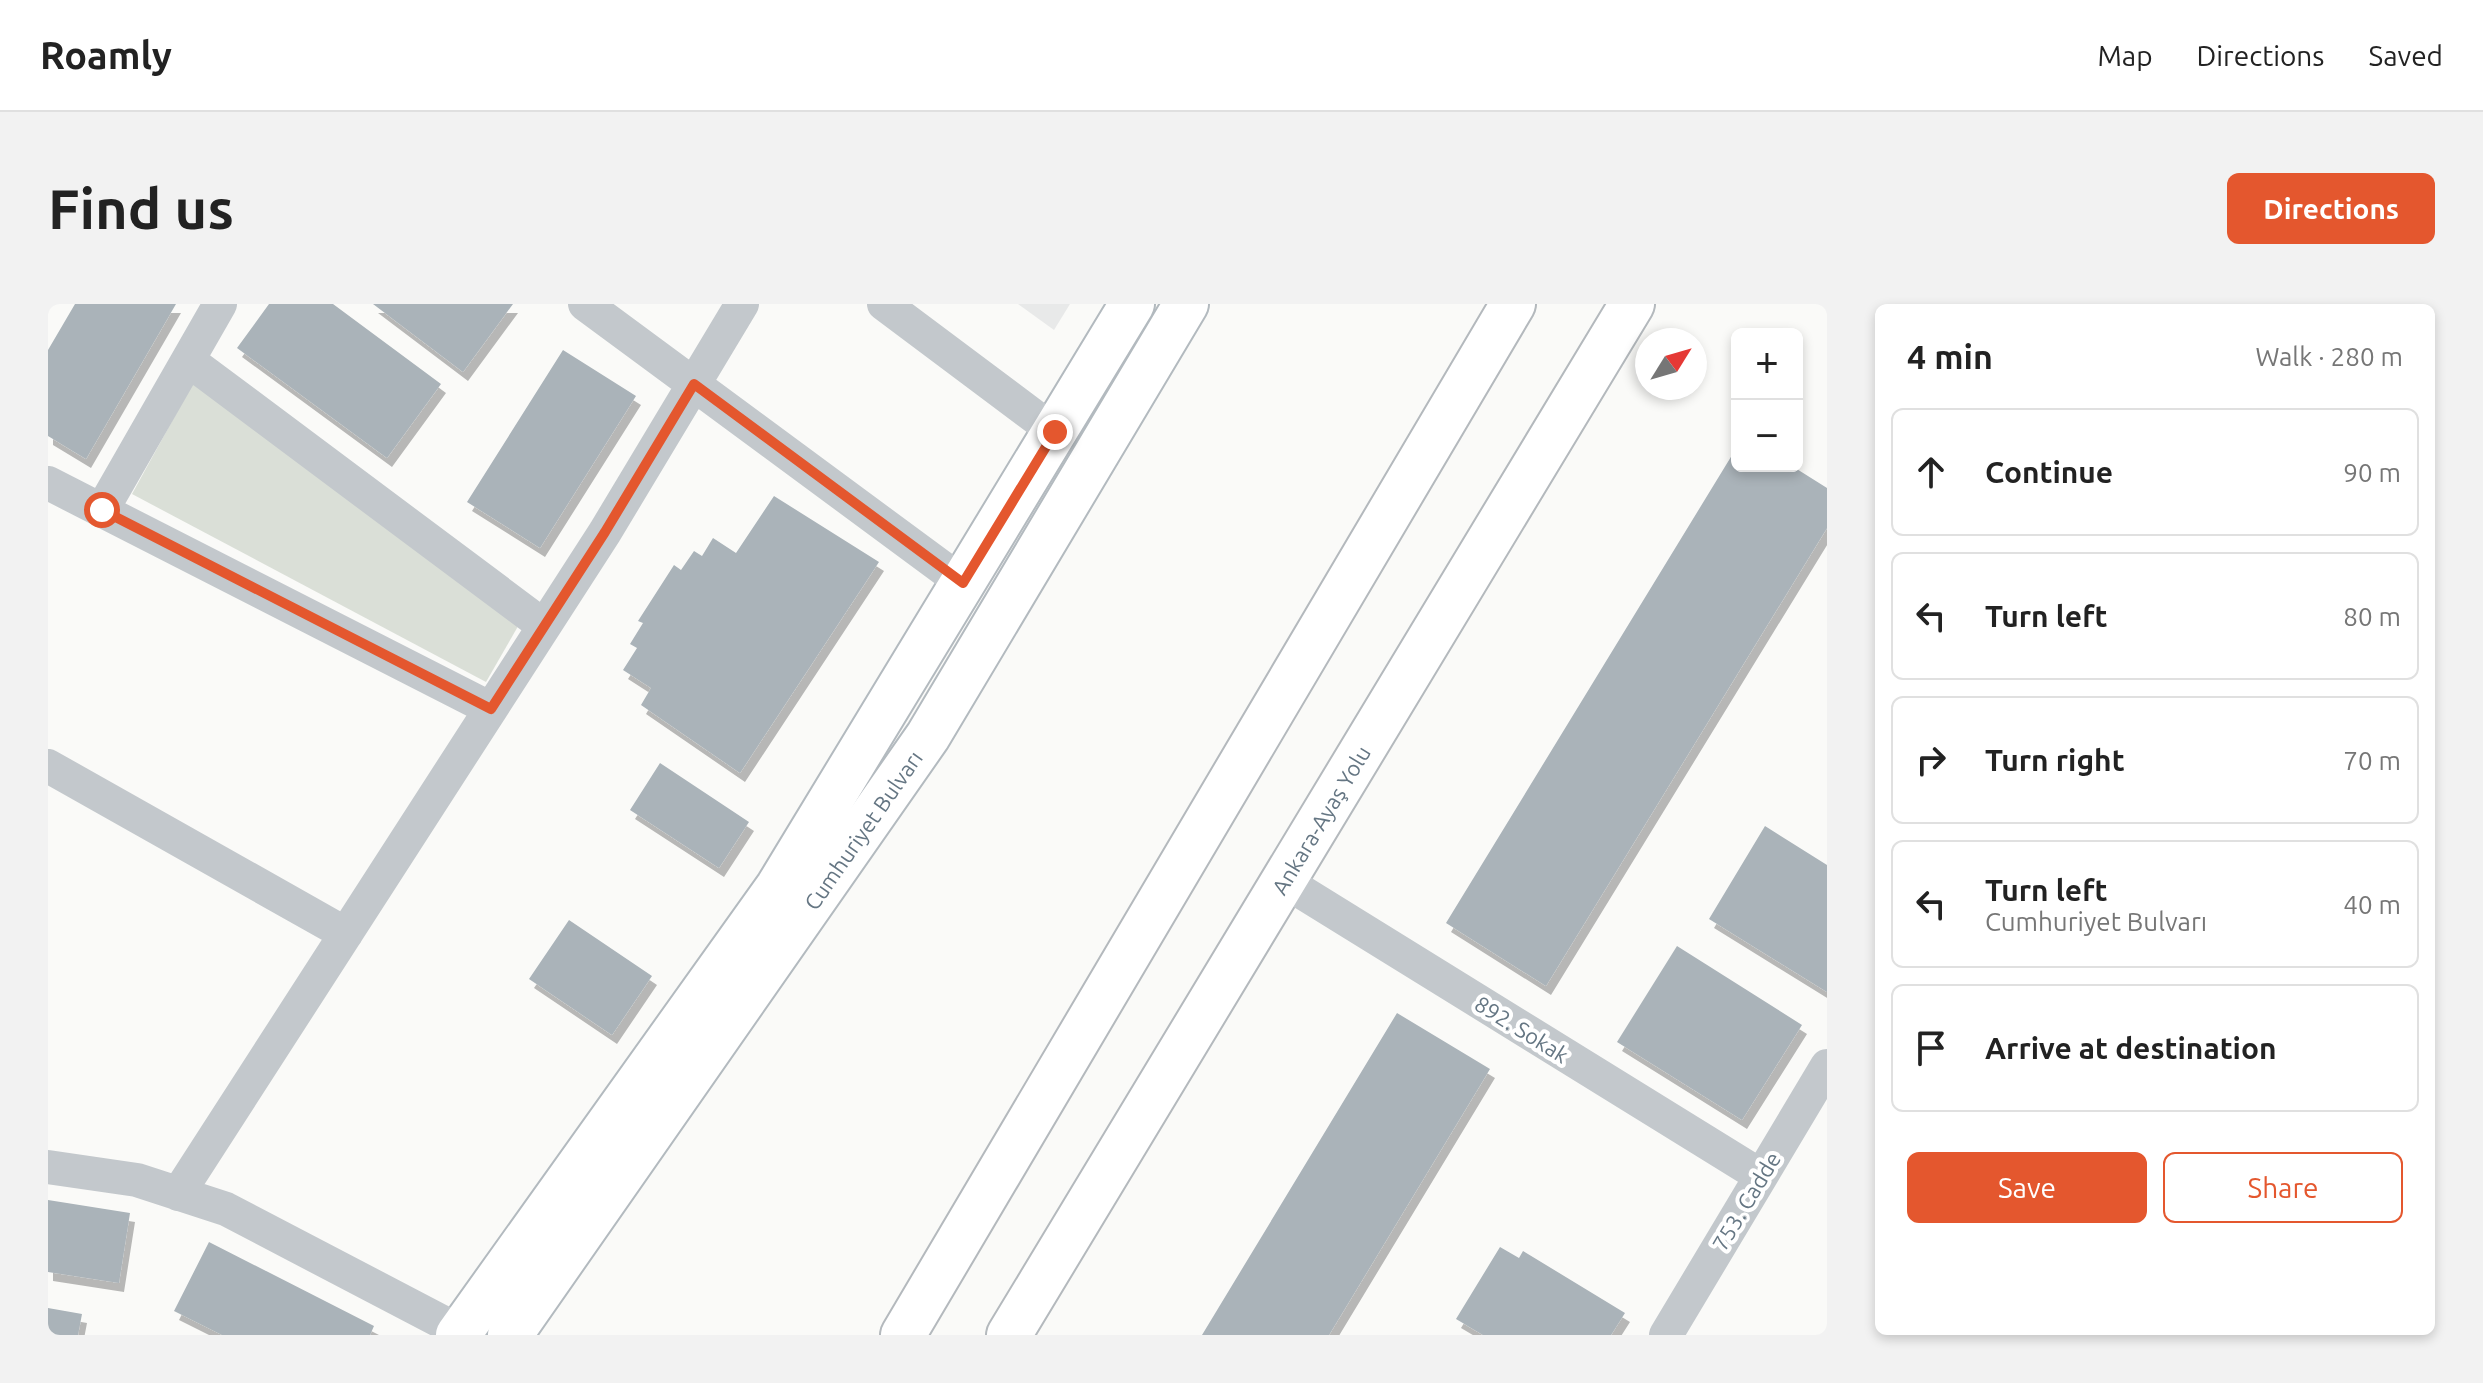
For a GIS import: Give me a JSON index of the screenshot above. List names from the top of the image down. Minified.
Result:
{"streets":{"main road":["Ankara-Ayaş Yolu","Cumhuriyet Bulvarı"],"street":["892. Sokak","753. Cadde"]},"crossings":[["Ankara-Ayaş Yolu","892. Sokak"],["892. Sokak","753. Cadde"]],"north":"top right","page":{"header":"Roamly","nav":["Map","Directions","Saved"],"buttons":["Directions",["Save","Share"]],"title":"Find us","heading":["4 min","Walk · 280 m"],"map_buttons":["+","−"],"list":[["Continue","90 m"],["Turn left","80 m"],["Turn right","70 m"],["Turn left","Cumhuriyet Bulvarı","40 m"],"Arrive at destination"]}}
